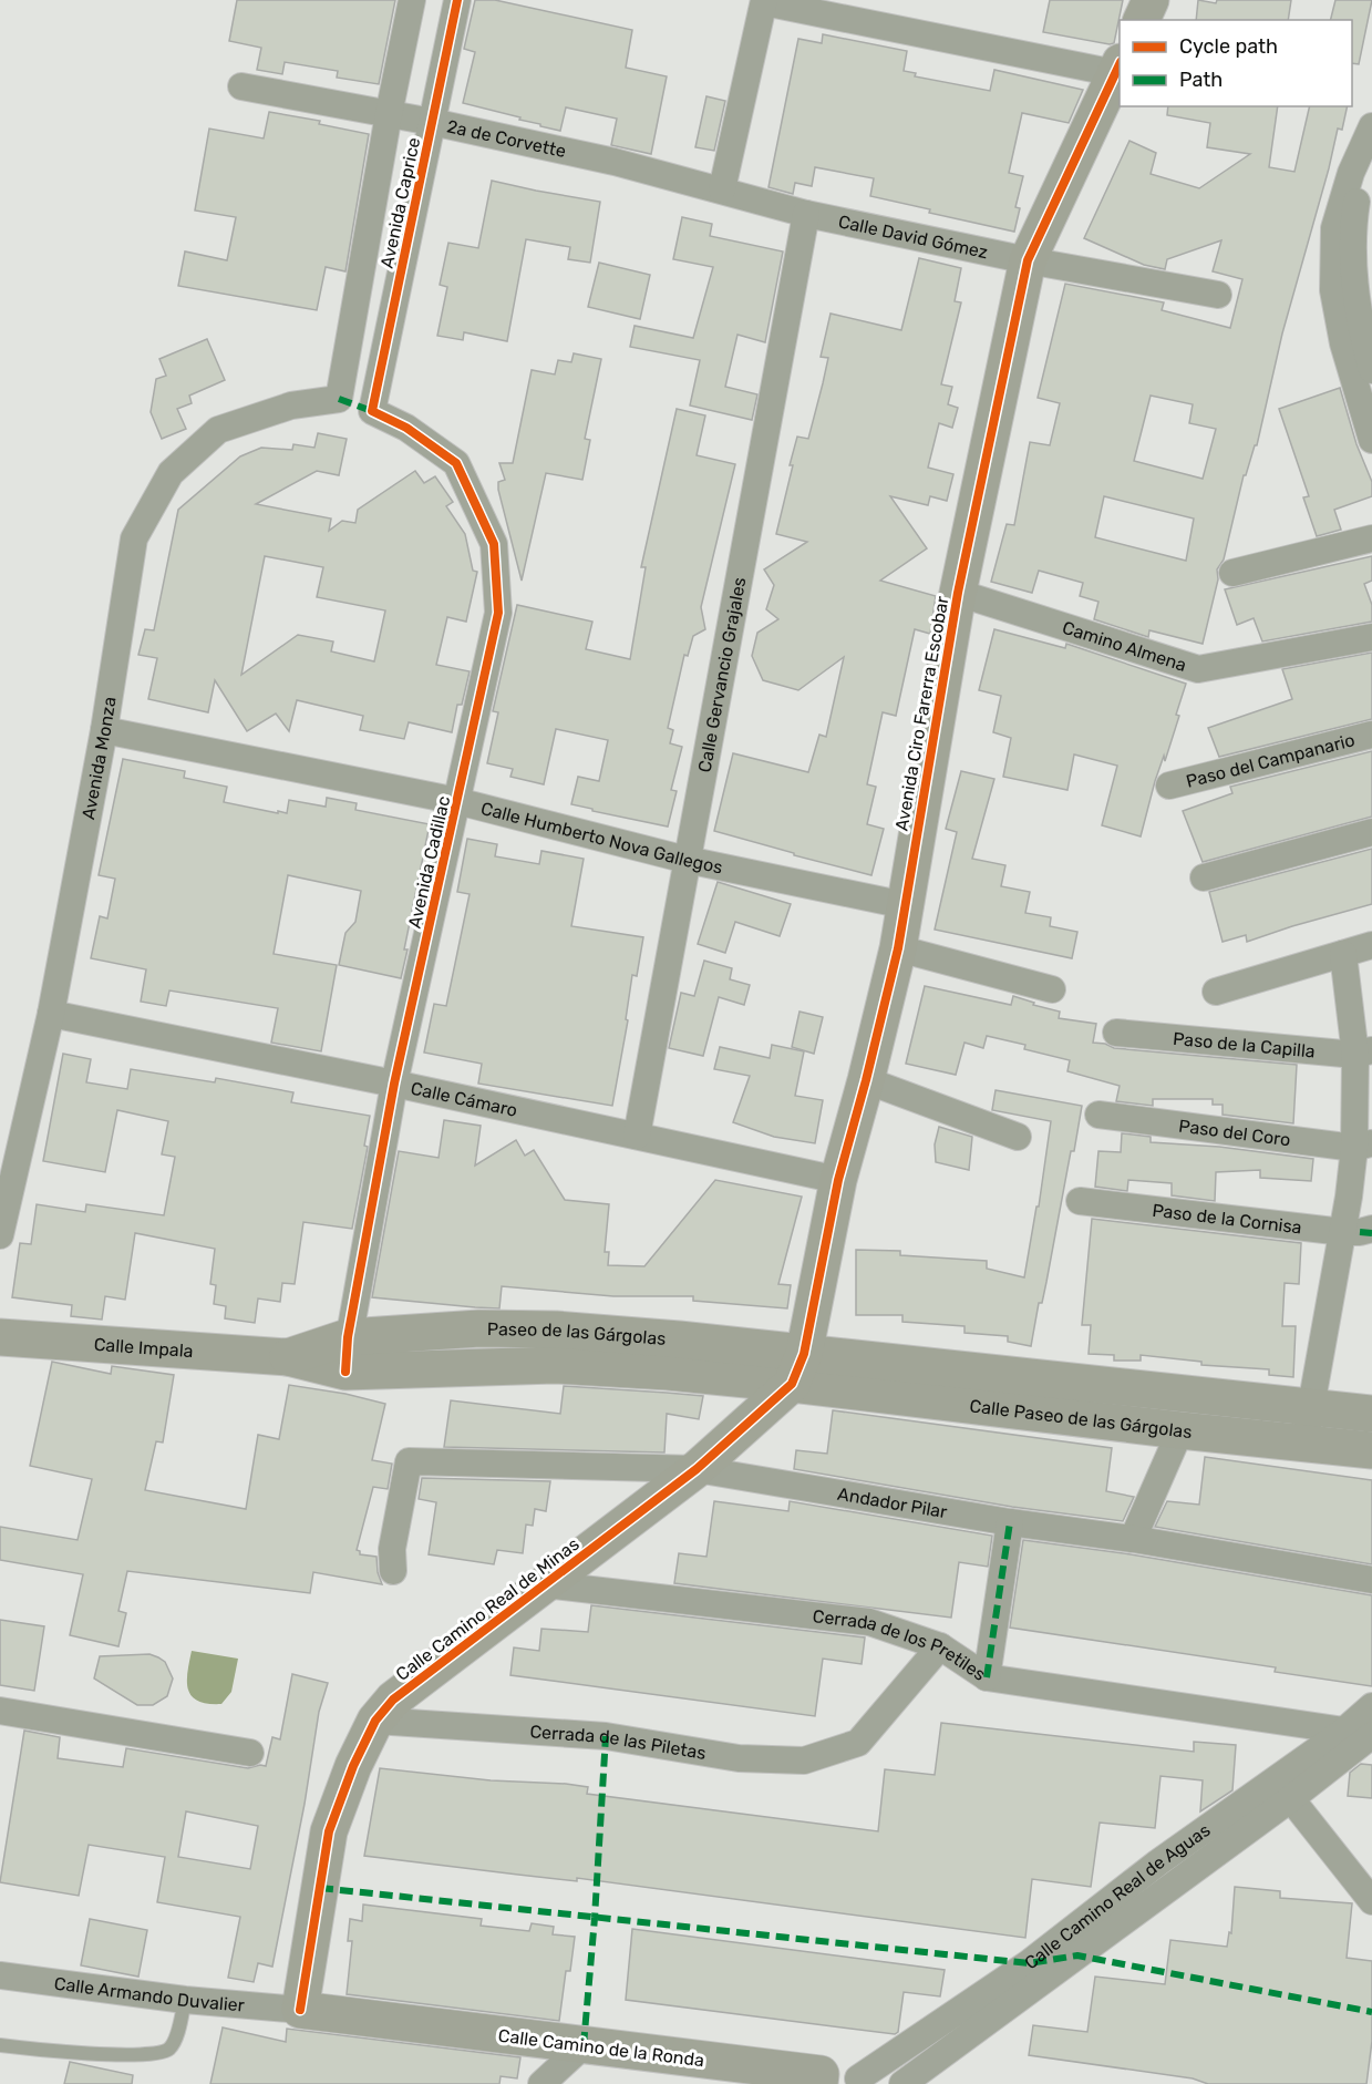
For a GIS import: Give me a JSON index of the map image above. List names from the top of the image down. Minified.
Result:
{"streets":{"street":["2a de Corvette","Avenida Caprice","Calle David Gómez","Camino Almena","Calle Gervancio Grajales","Avenida Ciro Farerra Escobar","Avenida Monza","Paso del Campanario","Calle Humberto Nova Gallegos","Avenida Cadillac","Paso de la Capilla","Calle Cámaro","Paso del Coro","Paso de la Cornisa","Paseo de las Gárgolas","Calle Impala","Calle Paseo de las Gárgolas","Andador Pilar","Calle Camino Real de Minas","Cerrada de los Pretiles","Cerrada de las Piletas","Calle Camino Real de Aguas","Calle Armando Duvalier","Calle Camino de la Ronda"]},"crossings":[["2a de Corvette","Avenida Caprice"],["2a de Corvette","Calle David Gómez"],["Avenida Caprice","Avenida Monza"],["Avenida Caprice","Avenida Cadillac"],["Calle David Gómez","Calle Gervancio Grajales"],["Calle David Gómez","Avenida Ciro Farerra Escobar"],["Camino Almena","Avenida Ciro Farerra Escobar"],["Calle Gervancio Grajales","Calle Humberto Nova Gallegos"],["Calle Gervancio Grajales","Calle Cámaro"],["Avenida Ciro Farerra Escobar","Calle Humberto Nova Gallegos"],["Avenida Ciro Farerra Escobar","Calle Cámaro"],["Avenida Ciro Farerra Escobar","Paseo de las Gárgolas"],["Avenida Ciro Farerra Escobar","Calle Paseo de las Gárgolas"],["Avenida Ciro Farerra Escobar","Calle Camino Real de Minas"],["Avenida Monza","Calle Humberto Nova Gallegos"],["Avenida Monza","Calle Cámaro"],["Calle Humberto Nova Gallegos","Avenida Cadillac"],["Avenida Cadillac","Calle Cámaro"],["Avenida Cadillac","Paseo de las Gárgolas"],["Avenida Cadillac","Calle Impala"],["Paseo de las Gárgolas","Calle Impala"],["Paseo de las Gárgolas","Calle Paseo de las Gárgolas"],["Paseo de las Gárgolas","Calle Camino Real de Minas"],["Calle Paseo de las Gárgolas","Calle Camino Real de Minas"],["Andador Pilar","Calle Camino Real de Minas"],["Calle Camino Real de Minas","Cerrada de los Pretiles"],["Calle Camino Real de Minas","Cerrada de las Piletas"],["Calle Camino Real de Minas","Calle Armando Duvalier"],["Calle Camino Real de Minas","Calle Camino de la Ronda"],["Cerrada de los Pretiles","Cerrada de las Piletas"],["Cerrada de los Pretiles","Calle Camino Real de Aguas"],["Calle Camino Real de Aguas","Calle Camino de la Ronda"],["Calle Armando Duvalier","Calle Camino de la Ronda"]],"legend":["Cycle path","Path"]}
